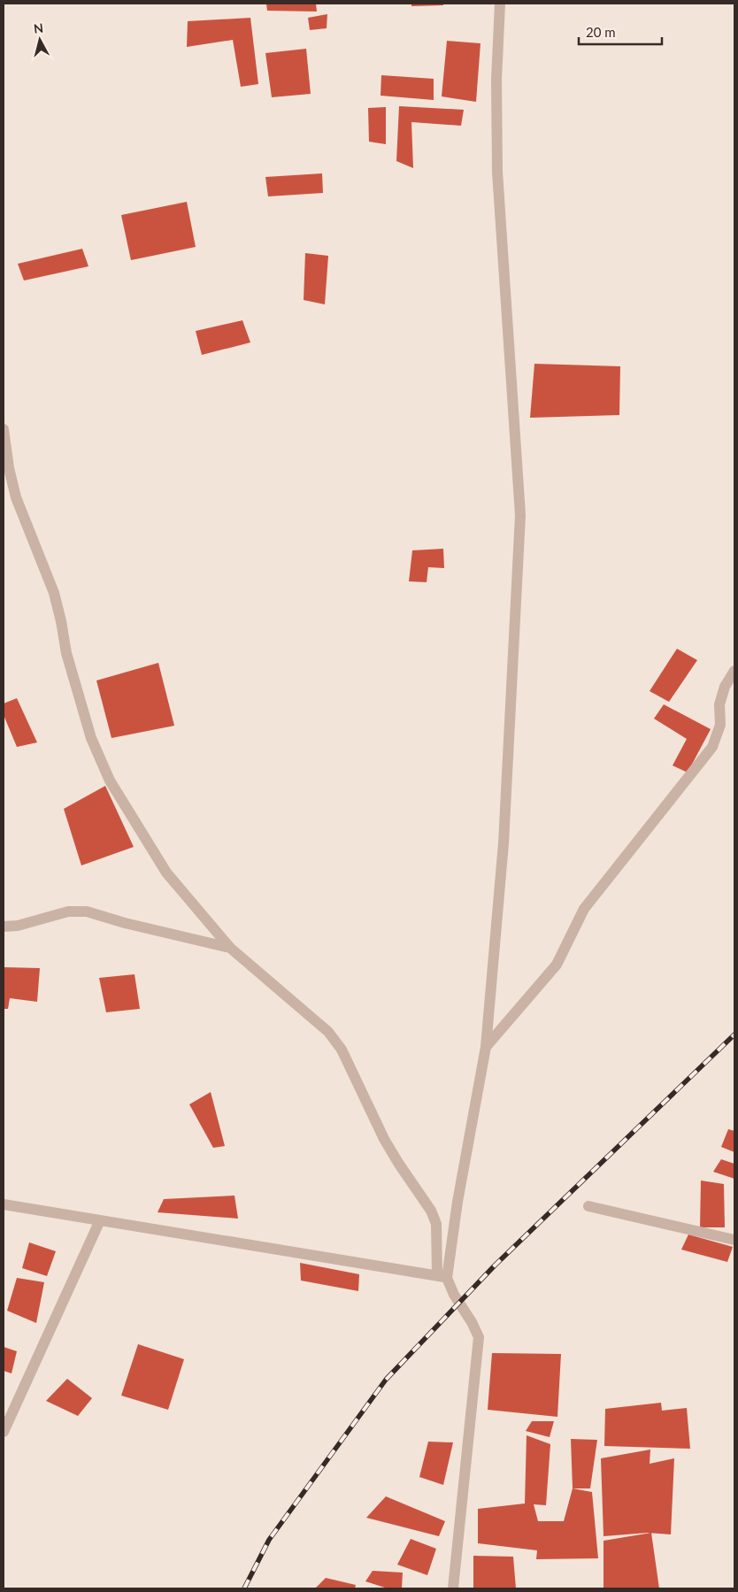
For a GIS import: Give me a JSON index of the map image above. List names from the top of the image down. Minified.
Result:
{"scale_bar":"20 m","north":"top"}
